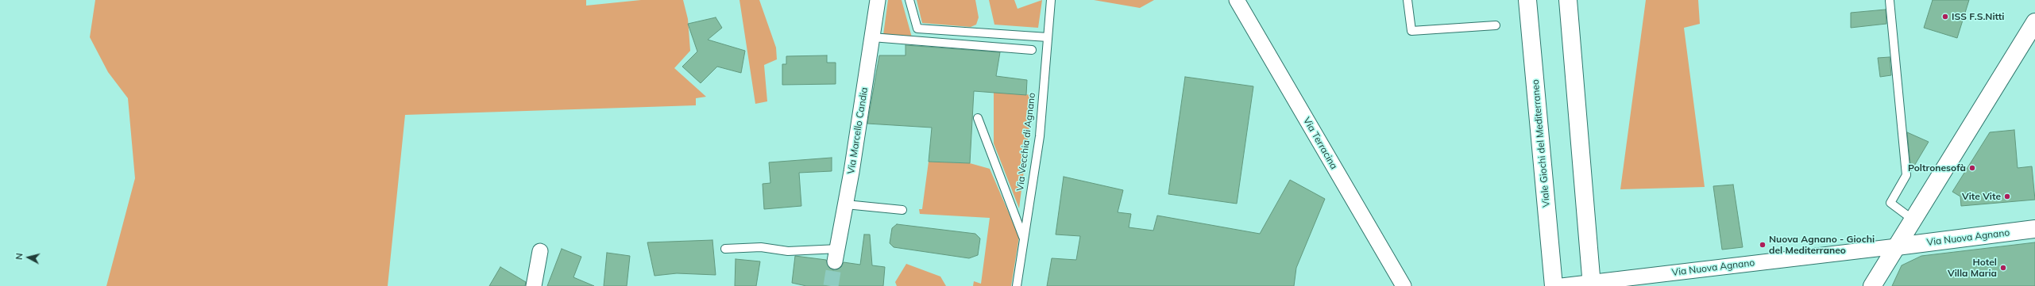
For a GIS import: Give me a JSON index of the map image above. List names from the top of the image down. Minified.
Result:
{"streets":{"main road":["Viale Giochi del Mediterraneo","Via Nuova Agnano"],"street":["Via Marcello Candia","Via Terracina"],"lane":["Via Vecchia di Agnano"]},"places":["ISS F.S.Nitti","Poltronesofà","Vite Vite","Nuova Agnano - Giochi del Mediterraneo","Hotel Villa Maria"],"north":"left"}
